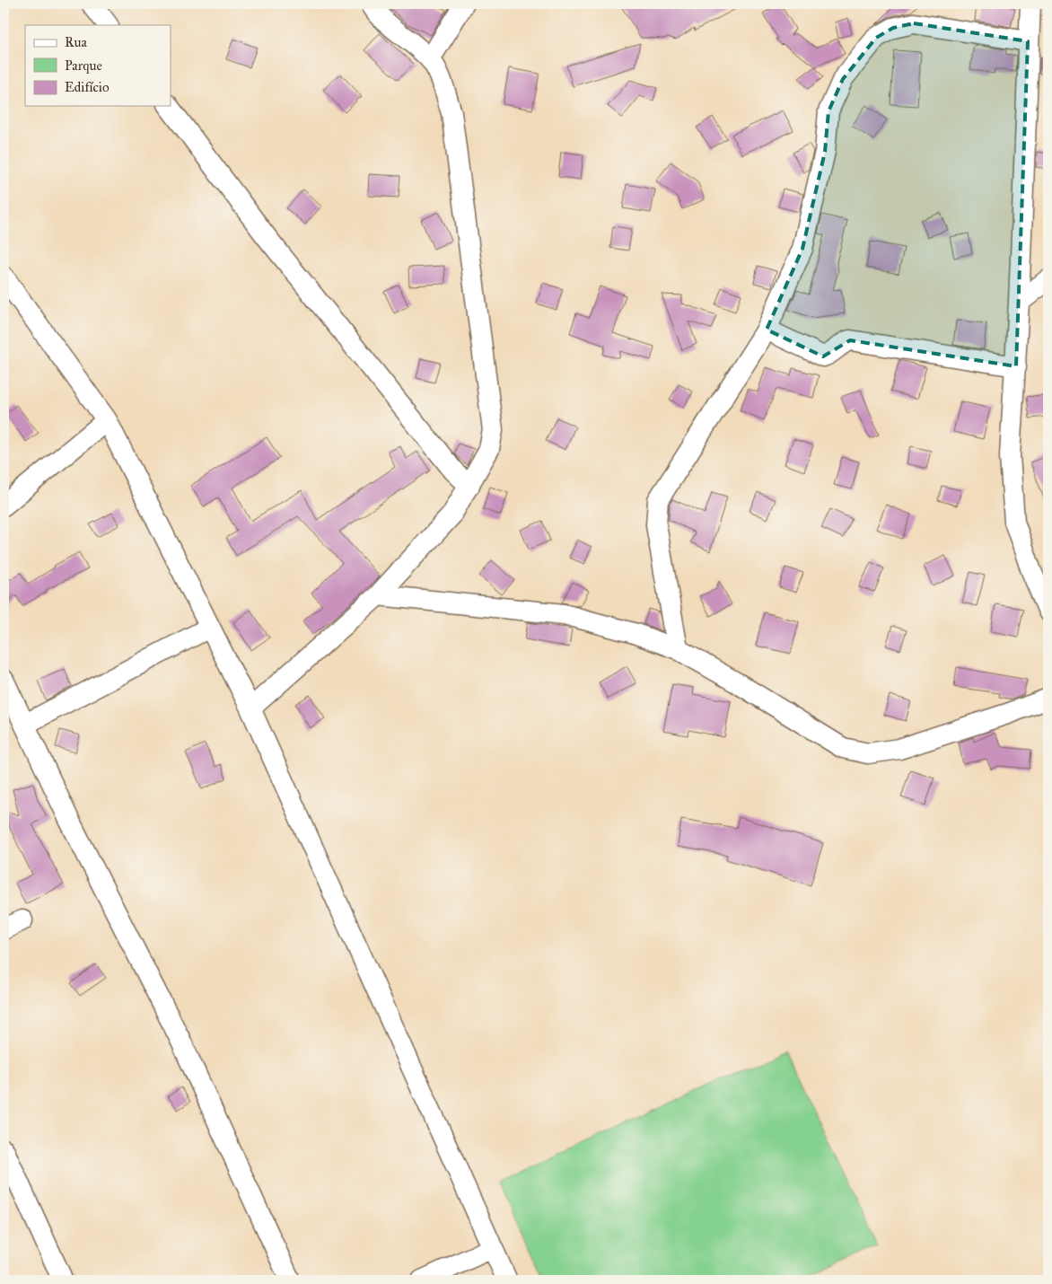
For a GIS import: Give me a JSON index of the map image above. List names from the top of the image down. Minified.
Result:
{"legend":["Rua","Parque","Edifício"]}
